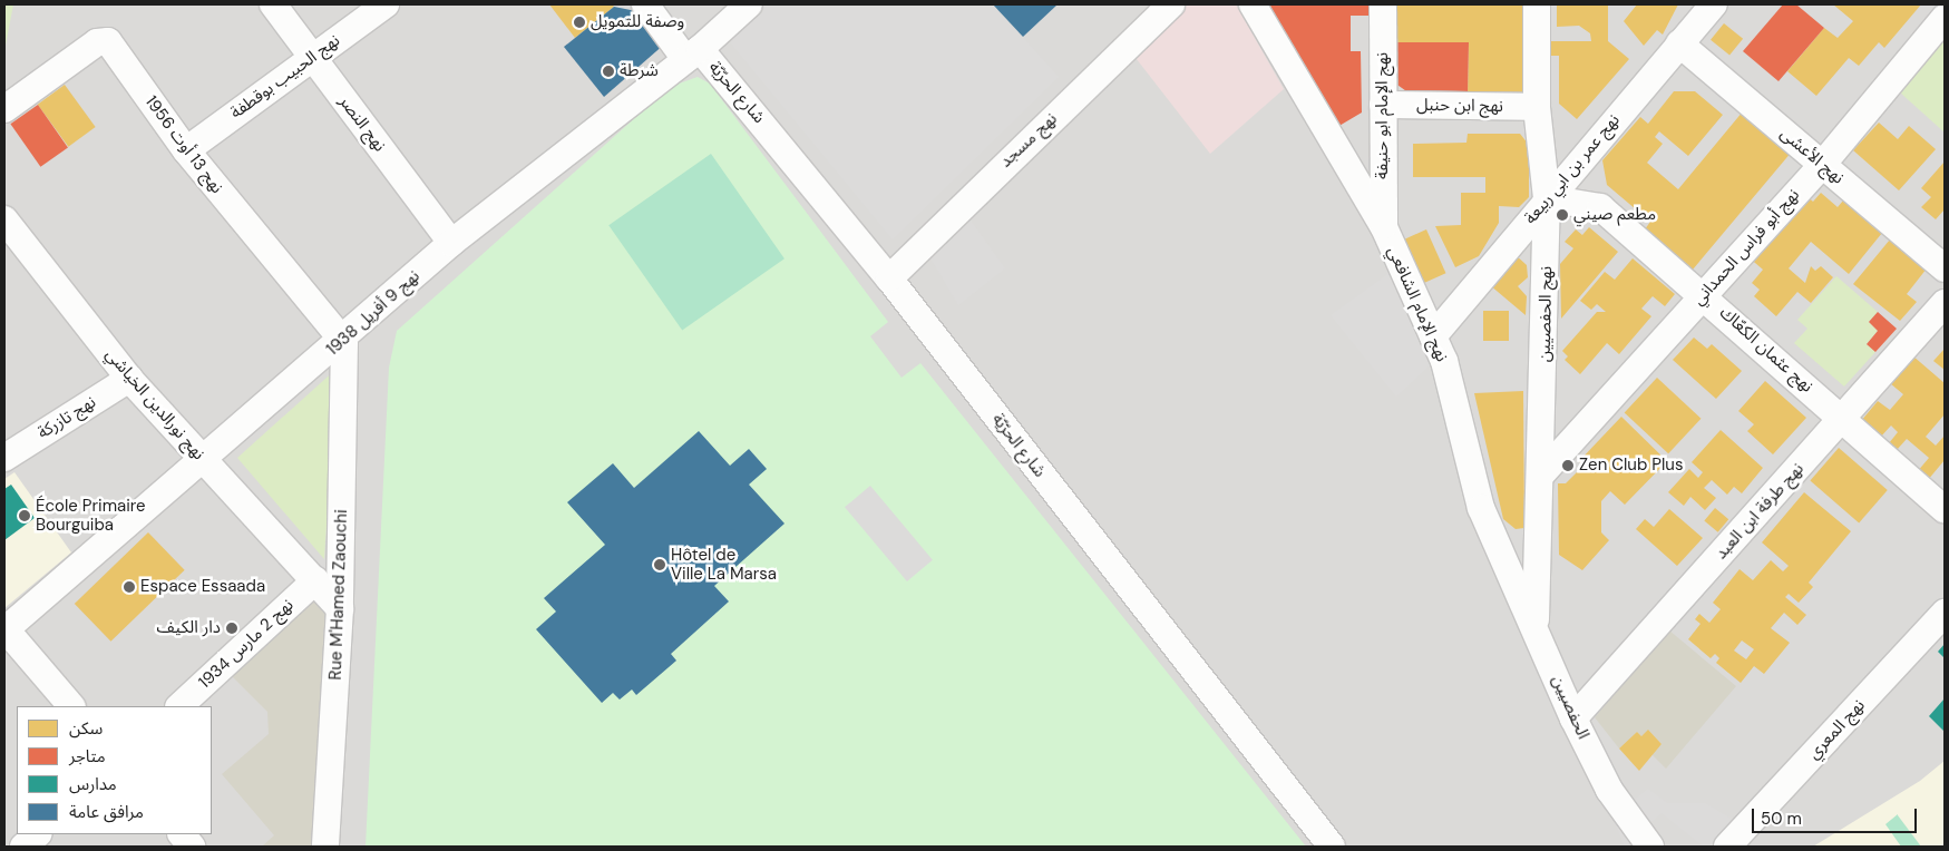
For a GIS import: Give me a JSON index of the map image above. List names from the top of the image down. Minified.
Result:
{"streets":{"street":["نهج الحبيب بوقطفة","شارع الحرّيّة","نهج ابن حنبل","نهج الإمام ابو حنيفة","نهج النصر","نهج مسجد","نهج 13 أوت 1956","نهج الأعشى","نهج عمر بن ابي ربيعة","نهج أبو فراس الحمداني","نهج الإمام الشافعي","نهج 9 أفريل 1938","نهج الحفصيين","نهج عثمان الكعّاك","نهج نورالدين الخياشي","نهج تازركة","نهج طرفة ابن العبد","Rue M'Hamed Zaouchi","نهج 2 مارس 1934","الحفصيين","نهج المعري"]},"crossings":[["نهج الحبيب بوقطفة","نهج النصر"],["نهج الحبيب بوقطفة","نهج 13 أوت 1956"],["شارع الحرّيّة","نهج مسجد"],["شارع الحرّيّة","نهج 9 أفريل 1938"],["نهج ابن حنبل","نهج الإمام ابو حنيفة"],["نهج ابن حنبل","نهج الحفصيين"],["نهج الإمام ابو حنيفة","نهج الإمام الشافعي"],["نهج النصر","نهج 9 أفريل 1938"],["نهج 13 أوت 1956","نهج 9 أفريل 1938"],["نهج 13 أوت 1956","Rue M'Hamed Zaouchi"],["نهج الأعشى","نهج عمر بن ابي ربيعة"],["نهج الأعشى","نهج أبو فراس الحمداني"],["نهج عمر بن ابي ربيعة","نهج الإمام الشافعي"],["نهج عمر بن ابي ربيعة","نهج الحفصيين"],["نهج عمر بن ابي ربيعة","نهج عثمان الكعّاك"],["نهج أبو فراس الحمداني","نهج الحفصيين"],["نهج أبو فراس الحمداني","نهج عثمان الكعّاك"],["نهج الإمام الشافعي","نهج الحفصيين"],["نهج الإمام الشافعي","الحفصيين"],["نهج 9 أفريل 1938","نهج نورالدين الخياشي"],["نهج 9 أفريل 1938","Rue M'Hamed Zaouchi"],["نهج الحفصيين","نهج عثمان الكعّاك"],["نهج الحفصيين","الحفصيين"],["نهج عثمان الكعّاك","نهج طرفة ابن العبد"],["نهج نورالدين الخياشي","نهج تازركة"],["نهج نورالدين الخياشي","Rue M'Hamed Zaouchi"],["نهج نورالدين الخياشي","نهج 2 مارس 1934"],["نهج طرفة ابن العبد","الحفصيين"]],"places":["وصفة للتمويل","شرطة","مطعم صيني","Zen Club Plus","École Primaire Bourguiba","Hôtel de Ville La Marsa","Espace Essaada","دار الكيف"],"legend":["سكن","متاجر","مدارس","مرافق عامة"],"scale_bar":"50 m"}
